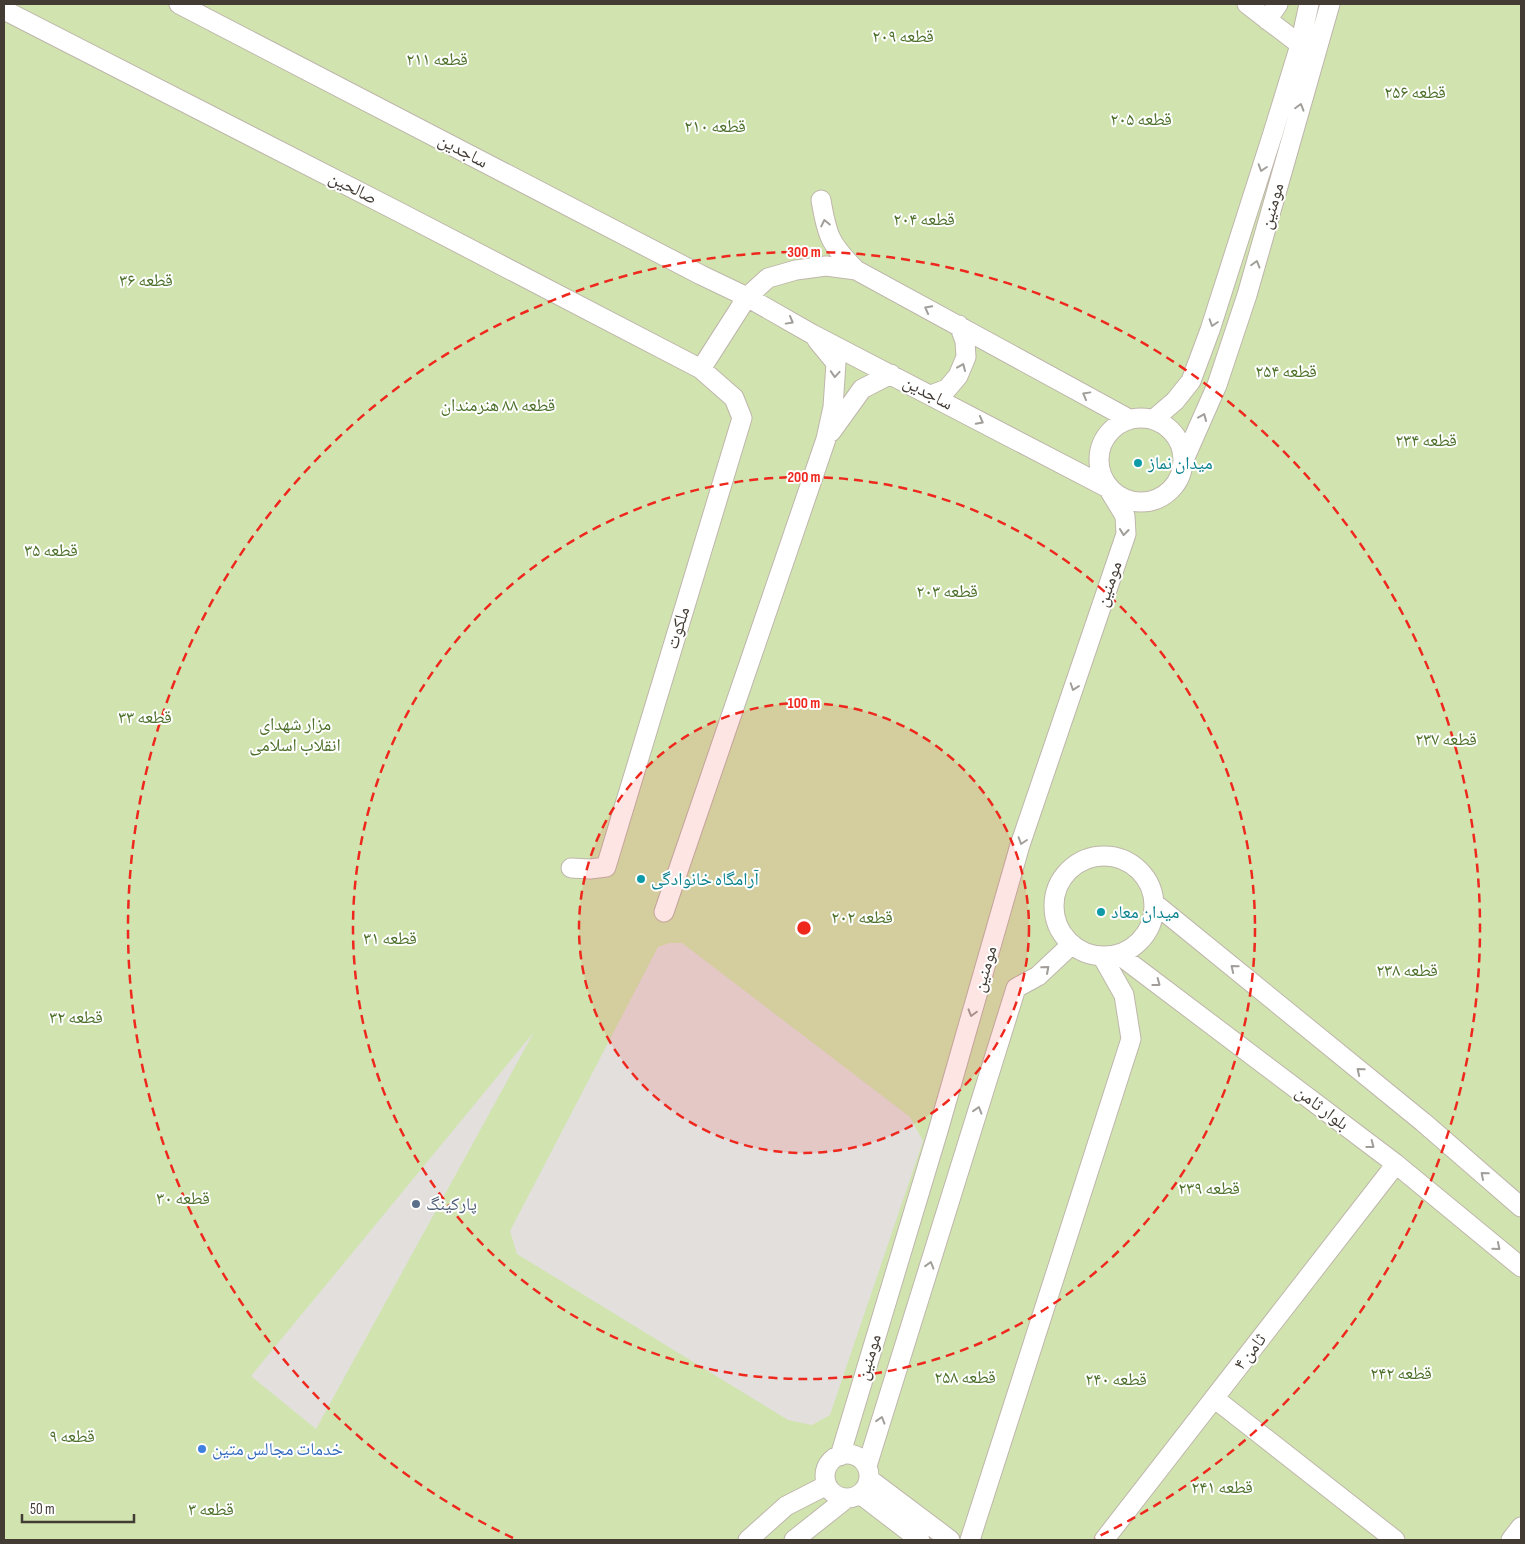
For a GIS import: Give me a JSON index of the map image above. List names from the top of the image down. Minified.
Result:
{"streets":{"street":["ساجدین","صالحین","مومنین","ملکوت","بلوار ثامن","ثامن ۴"]},"crossings":[["ساجدین","مومنین"],["صالحین","ملکوت"],["مومنین","بلوار ثامن"],["بلوار ثامن","ثامن ۴"]],"parks":["قطعه ۲۰۹","قطعه ۲۱۱","قطعه ۲۵۶","قطعه ۲۰۵","قطعه ۲۱۰","قطعه ۲۰۴","قطعه ۳۶","قطعه ۲۵۴","قطعه ۸۸ هنرمندان","قطعه ۲۳۴","قطعه ۳۵","قطعه ۲۰۳","قطعه ۳۳","مزار شهدای انقلاب اسلامی","قطعه ۲۳۷","قطعه ۲۰۲","قطعه ۳۱","قطعه ۲۳۸","قطعه ۳۲","قطعه ۲۳۹","قطعه ۳۰","قطعه ۲۴۲","قطعه ۲۵۸","قطعه ۲۴۰","قطعه ۹","قطعه ۲۴۱","قطعه ۳"],"places":["میدان نماز","آرامگاه خانوادگی","میدان معاد","پارکینگ","خدمات مجالس متین"],"scale_bar":"50 m","rings":["300 m","200 m","100 m"]}
